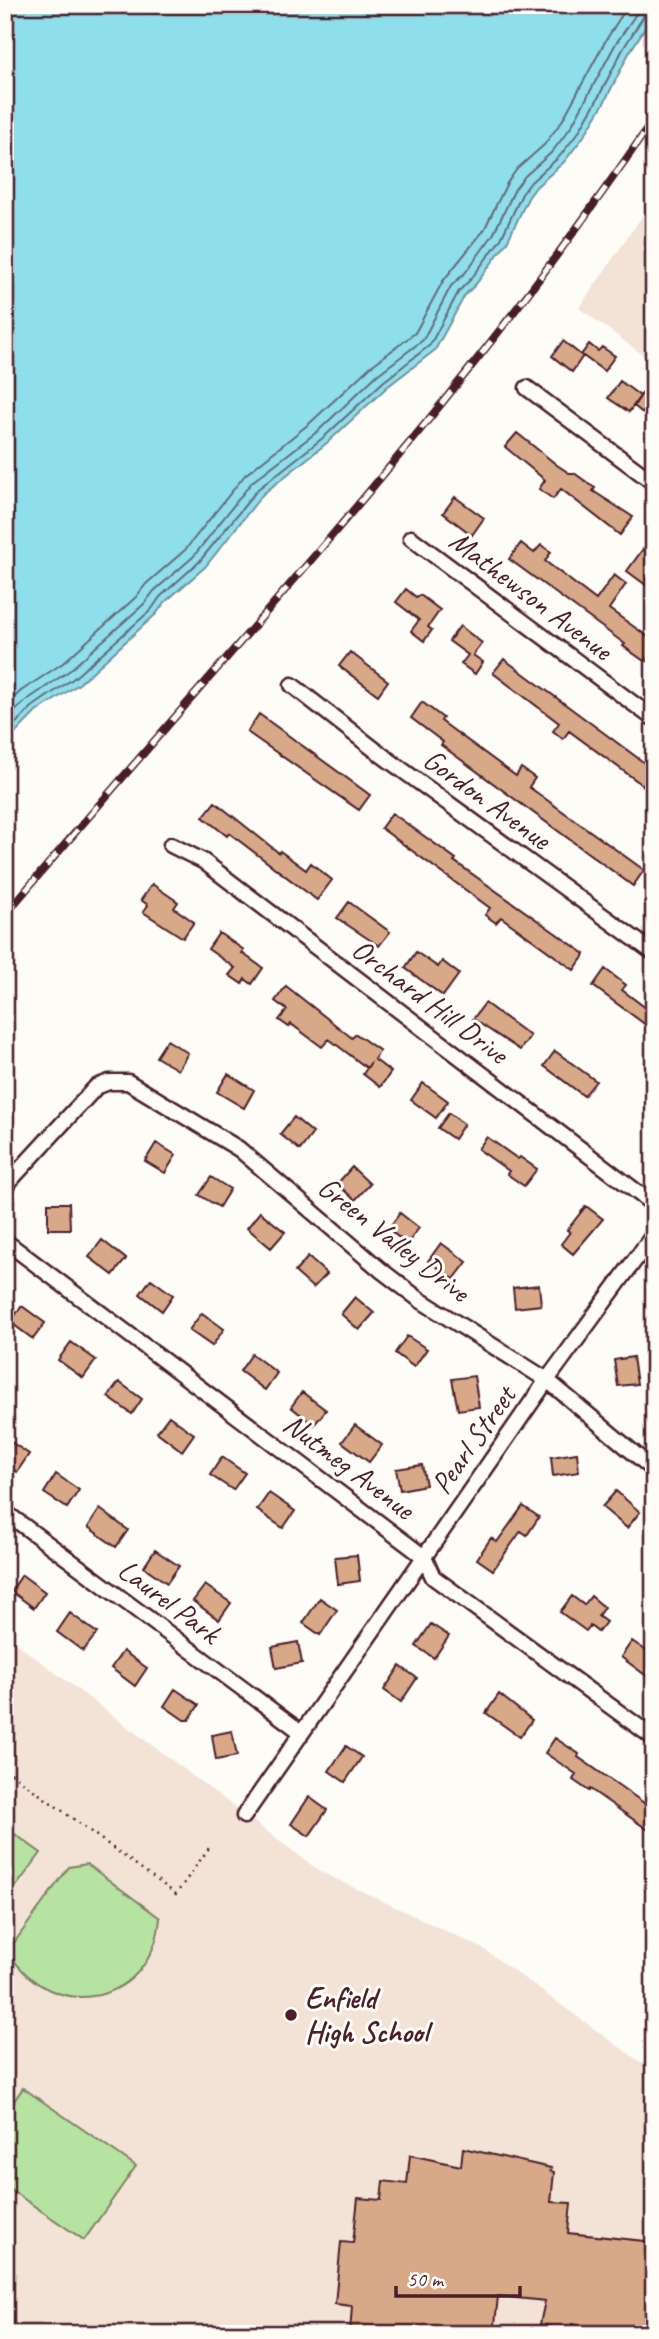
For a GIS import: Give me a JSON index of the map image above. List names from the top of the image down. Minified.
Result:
{"streets":{"street":["Mathewson Avenue","Gordon Avenue","Orchard Hill Drive","Green Valley Drive","Pearl Street","Nutmeg Avenue","Laurel Park"]},"crossings":[["Green Valley Drive","Pearl Street"],["Pearl Street","Nutmeg Avenue"],["Pearl Street","Laurel Park"]],"places":["Enfield High School"],"scale_bar":"50 m"}
